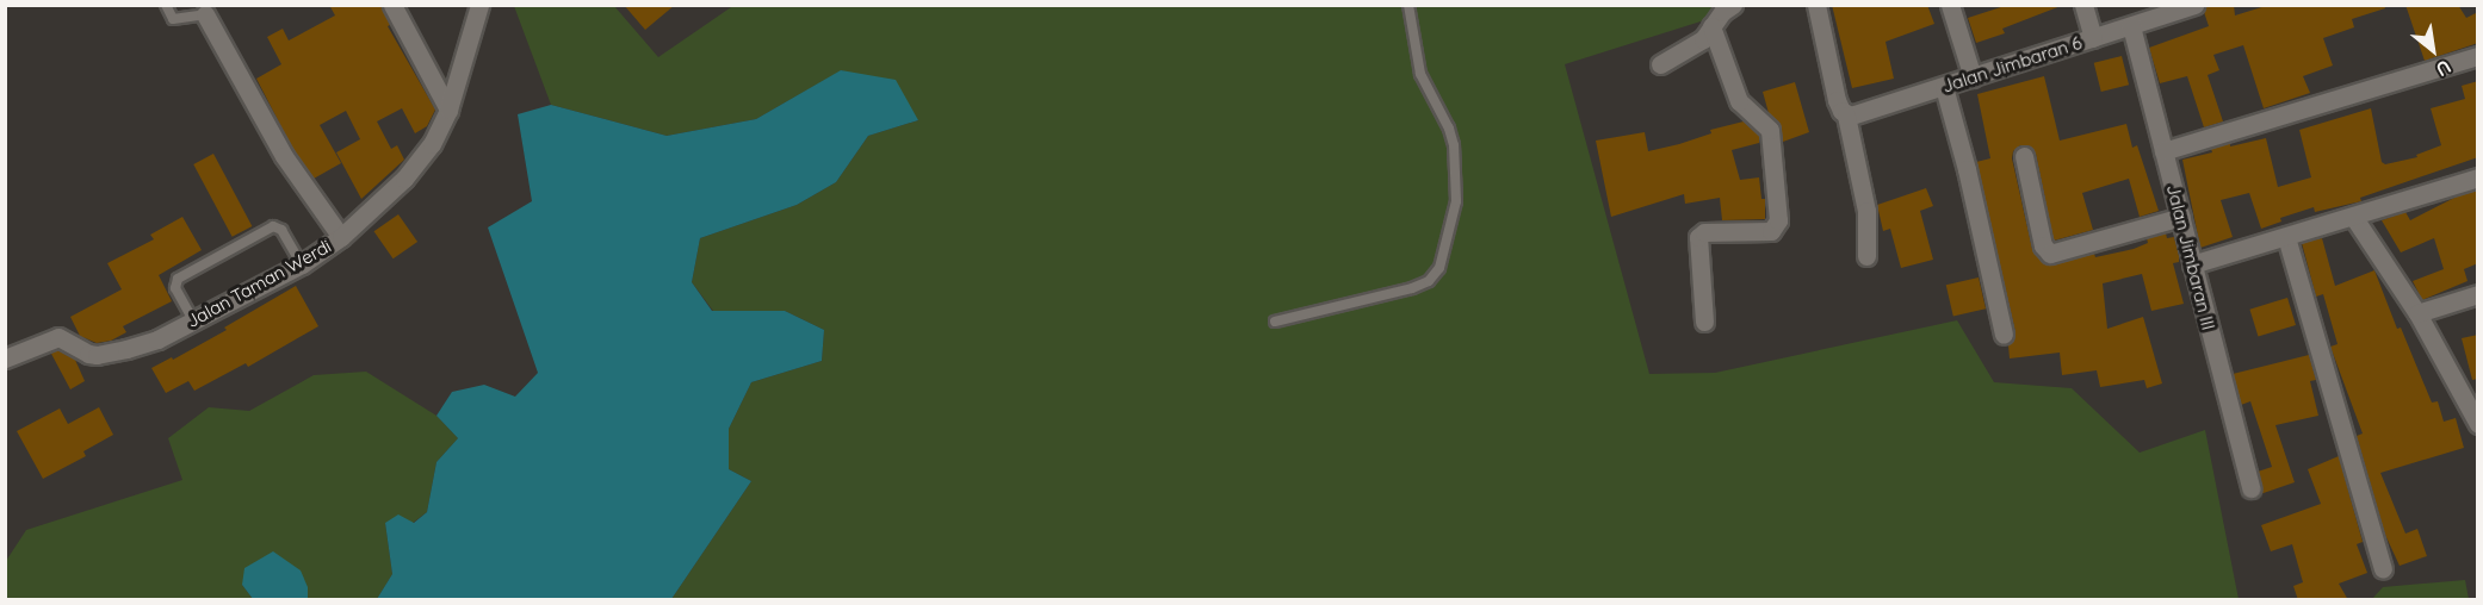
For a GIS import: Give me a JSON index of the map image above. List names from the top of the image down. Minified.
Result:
{"streets":{"street":["Jalan Jimbaran 6","Jalan Jimbaran III","Jalan Taman Werdi"]},"crossings":[["Jalan Jimbaran 6","Jalan Jimbaran III"]],"north":"bottom right"}
